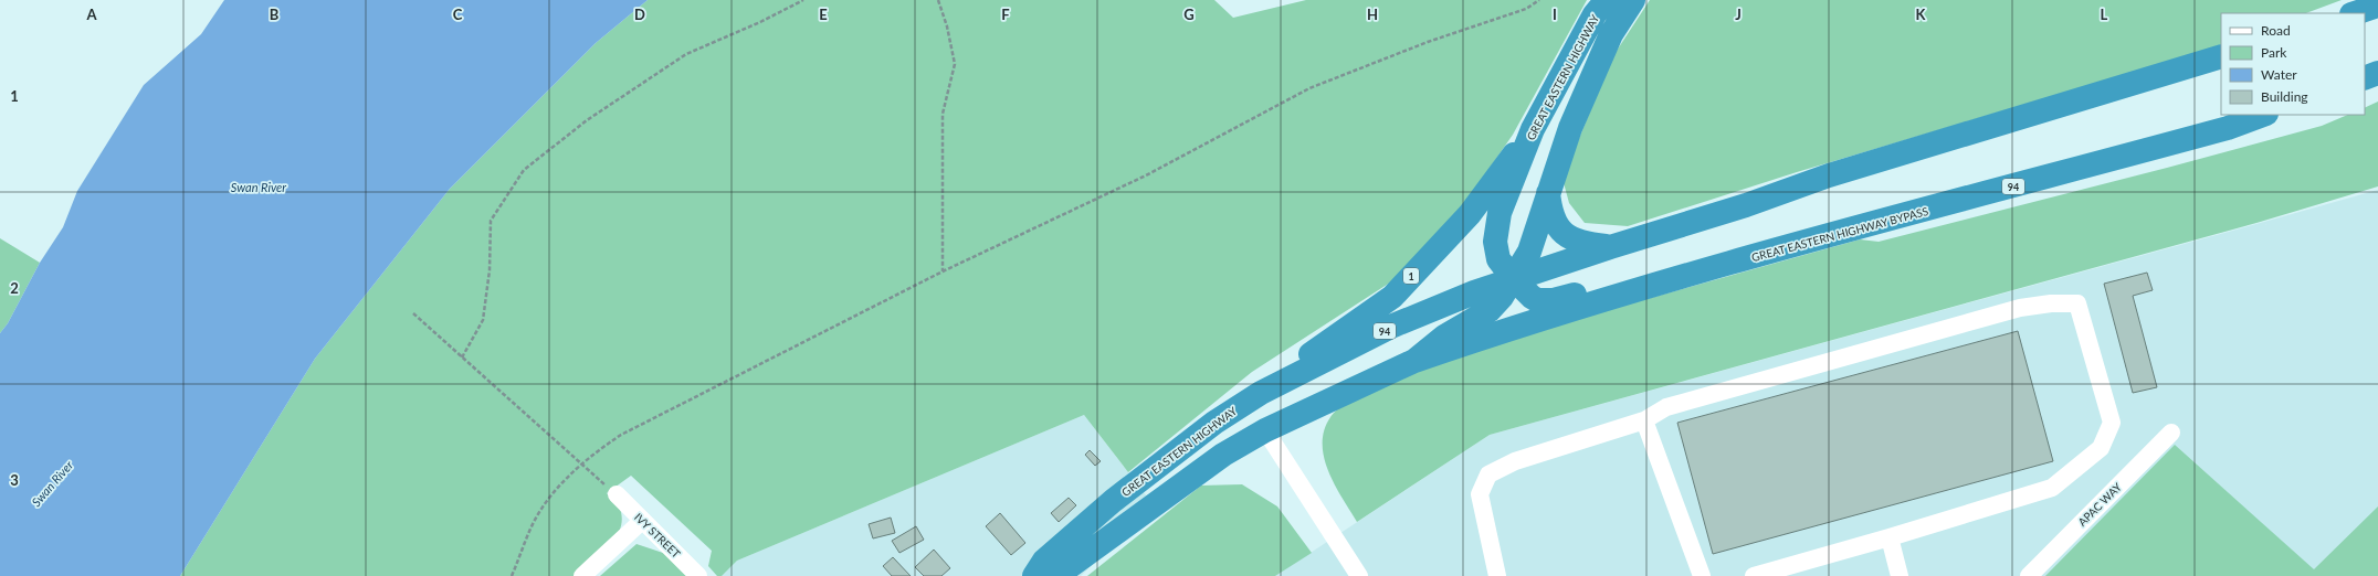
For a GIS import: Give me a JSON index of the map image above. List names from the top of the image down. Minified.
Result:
{"streets":{"highway":["GREAT EASTERN HIGHWAY","94","GREAT EASTERN HIGHWAY BYPASS","1"],"street":["APAC WAY","IVY STREET"]},"crossings":[["GREAT EASTERN HIGHWAY","94"],["GREAT EASTERN HIGHWAY","GREAT EASTERN HIGHWAY BYPASS"],["GREAT EASTERN HIGHWAY","1"]],"water":["Swan River"],"legend":["Road","Park","Water","Building"],"grid":{"columns":["A","B","C","D","E","F","G","H","I","J","K","L"],"rows":["1","2","3"]}}
